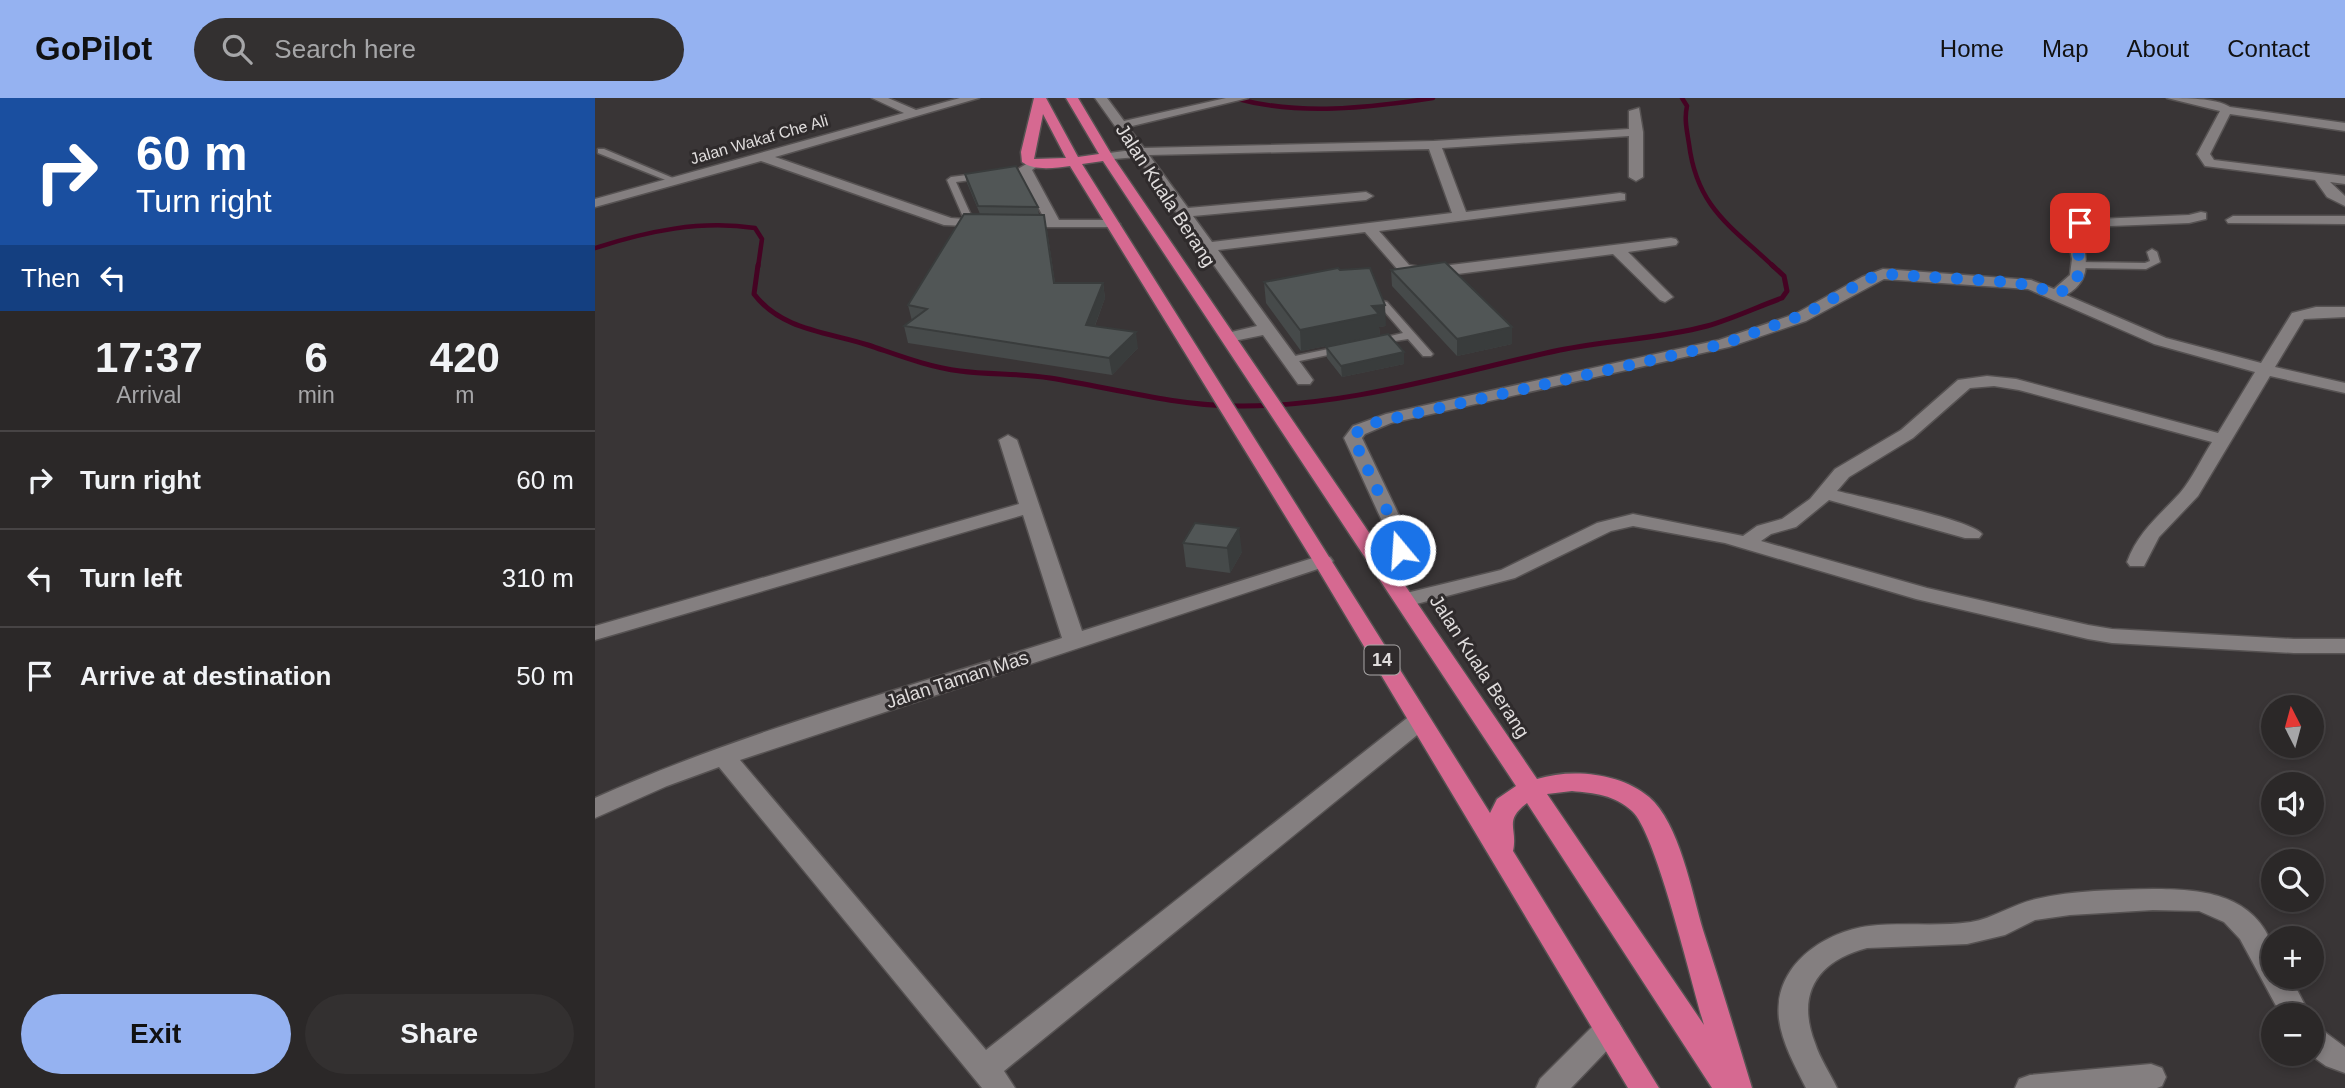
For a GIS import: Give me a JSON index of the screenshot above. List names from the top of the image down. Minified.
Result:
{"streets":{"highway":["Jalan Kuala Berang","14"],"street":["Jalan Wakaf Che Ali","Jalan Taman Mas"]},"crossings":[["14","Jalan Taman Mas"]],"north":"top","page":{"header":"GoPilot","search":"Search here","nav":["Home","Map","About","Contact"],"turn":["60 m","Turn right"],"then":"Then","eta":["17:37","Arrival","6","min","420","m"],"list":[{"name":"Turn right","value":"60 m"},{"name":"Turn left","value":"310 m"},{"name":"Arrive at destination","value":"50 m"}],"map_buttons":["+","−"],"buttons":["Exit","Share"]}}
